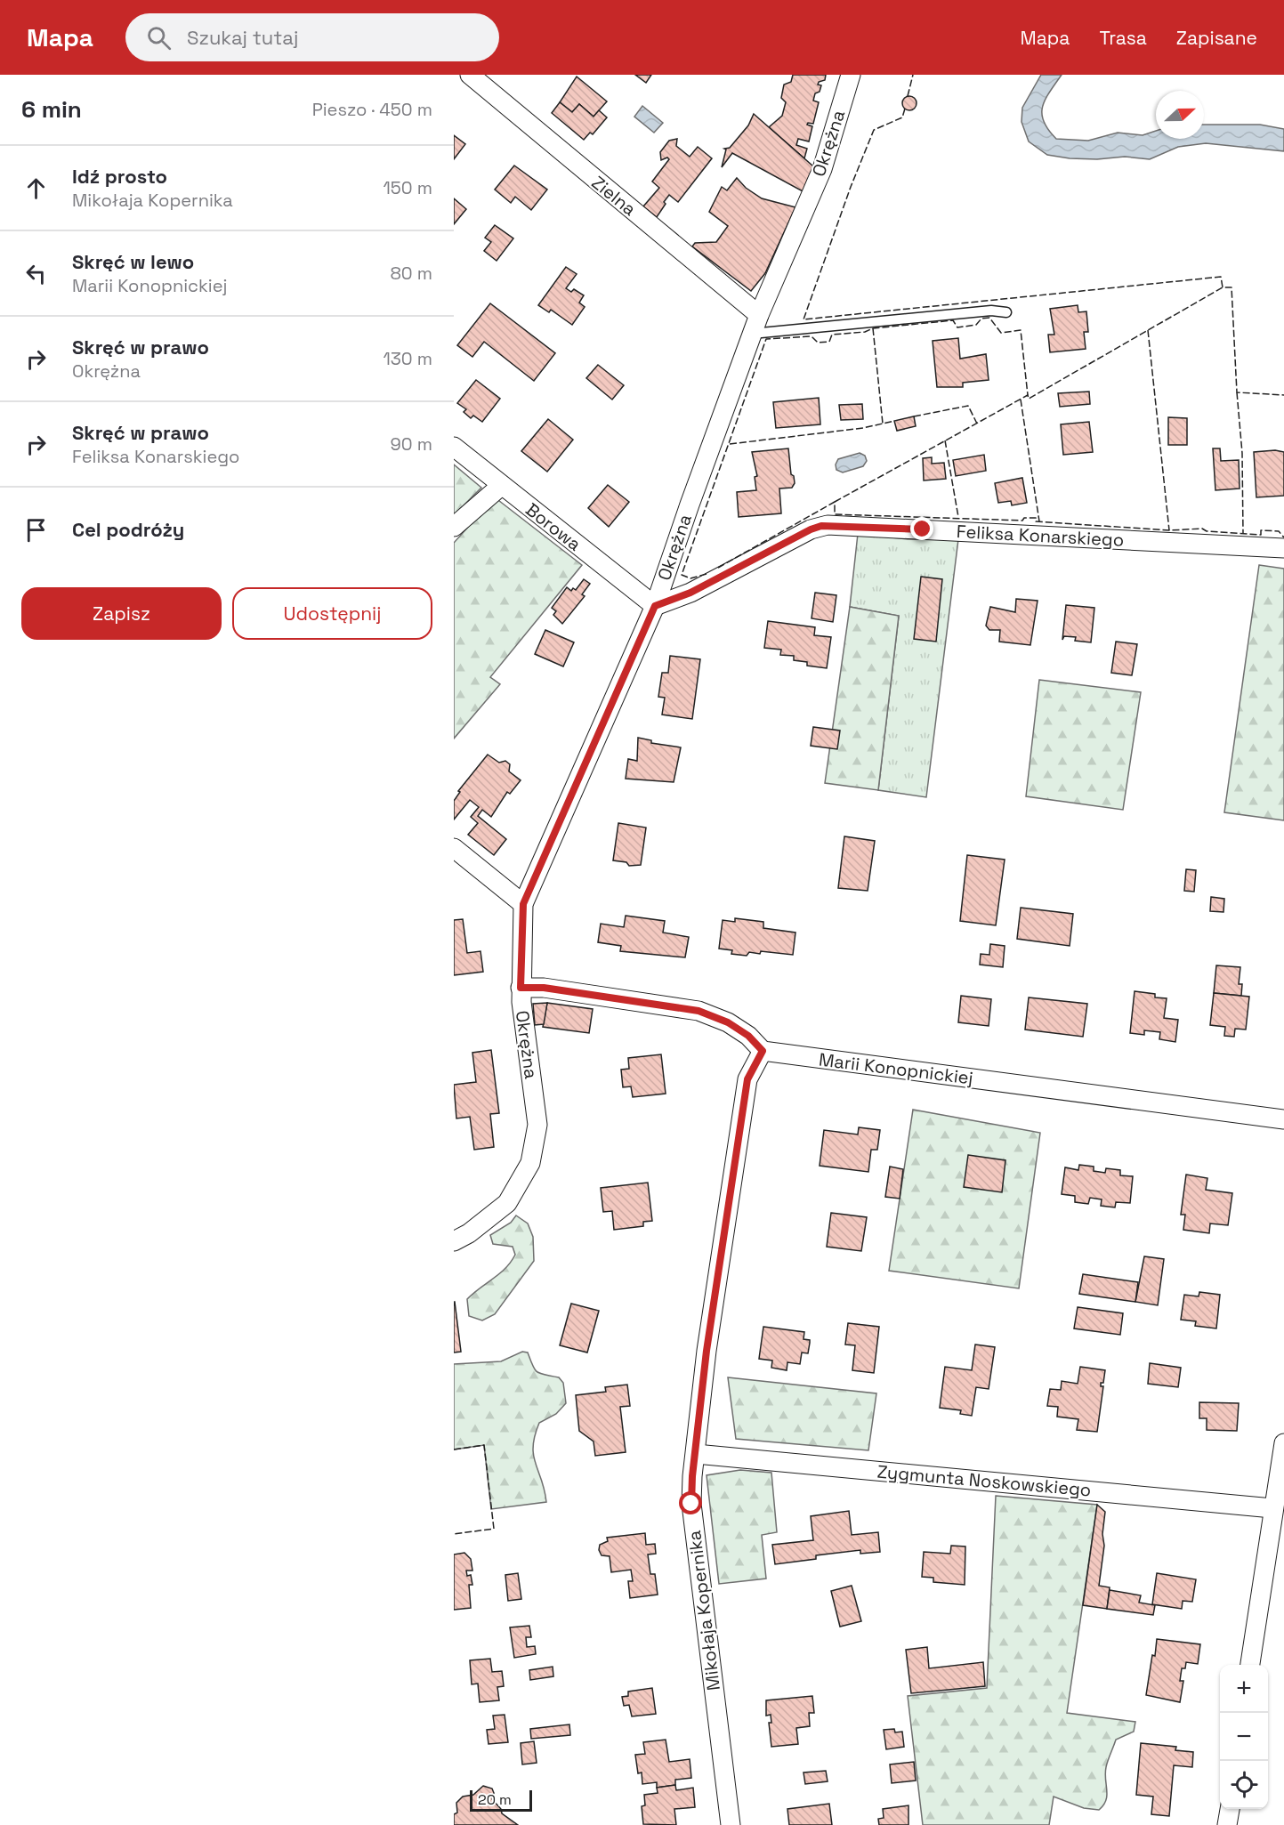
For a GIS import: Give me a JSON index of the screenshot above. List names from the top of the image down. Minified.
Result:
{"streets":{"street":["Okrężna","Zielna","Borowa","Feliksa Konarskiego","Marii Konopnickiej","Zygmunta Noskowskiego","Mikołaja Kopernika"]},"crossings":[["Okrężna","Zielna"],["Okrężna","Borowa"],["Okrężna","Feliksa Konarskiego"],["Borowa","Feliksa Konarskiego"],["Marii Konopnickiej","Mikołaja Kopernika"],["Zygmunta Noskowskiego","Mikołaja Kopernika"]],"scale_bar":"20 m","north":"right","page":{"header":"Mapa","search":"Szukaj tutaj","nav":["Mapa","Trasa","Zapisane"],"heading":["6 min","Pieszo · 450 m"],"list":[["Idź prosto","Mikołaja Kopernika","150 m"],["Skręć w lewo","Marii Konopnickiej","80 m"],["Skręć w prawo","Okrężna","130 m"],["Skręć w prawo","Feliksa Konarskiego","90 m"],"Cel podróży"],"buttons":["Zapisz","Udostępnij"],"map_buttons":["+","−"],"scale":"20 m"}}
